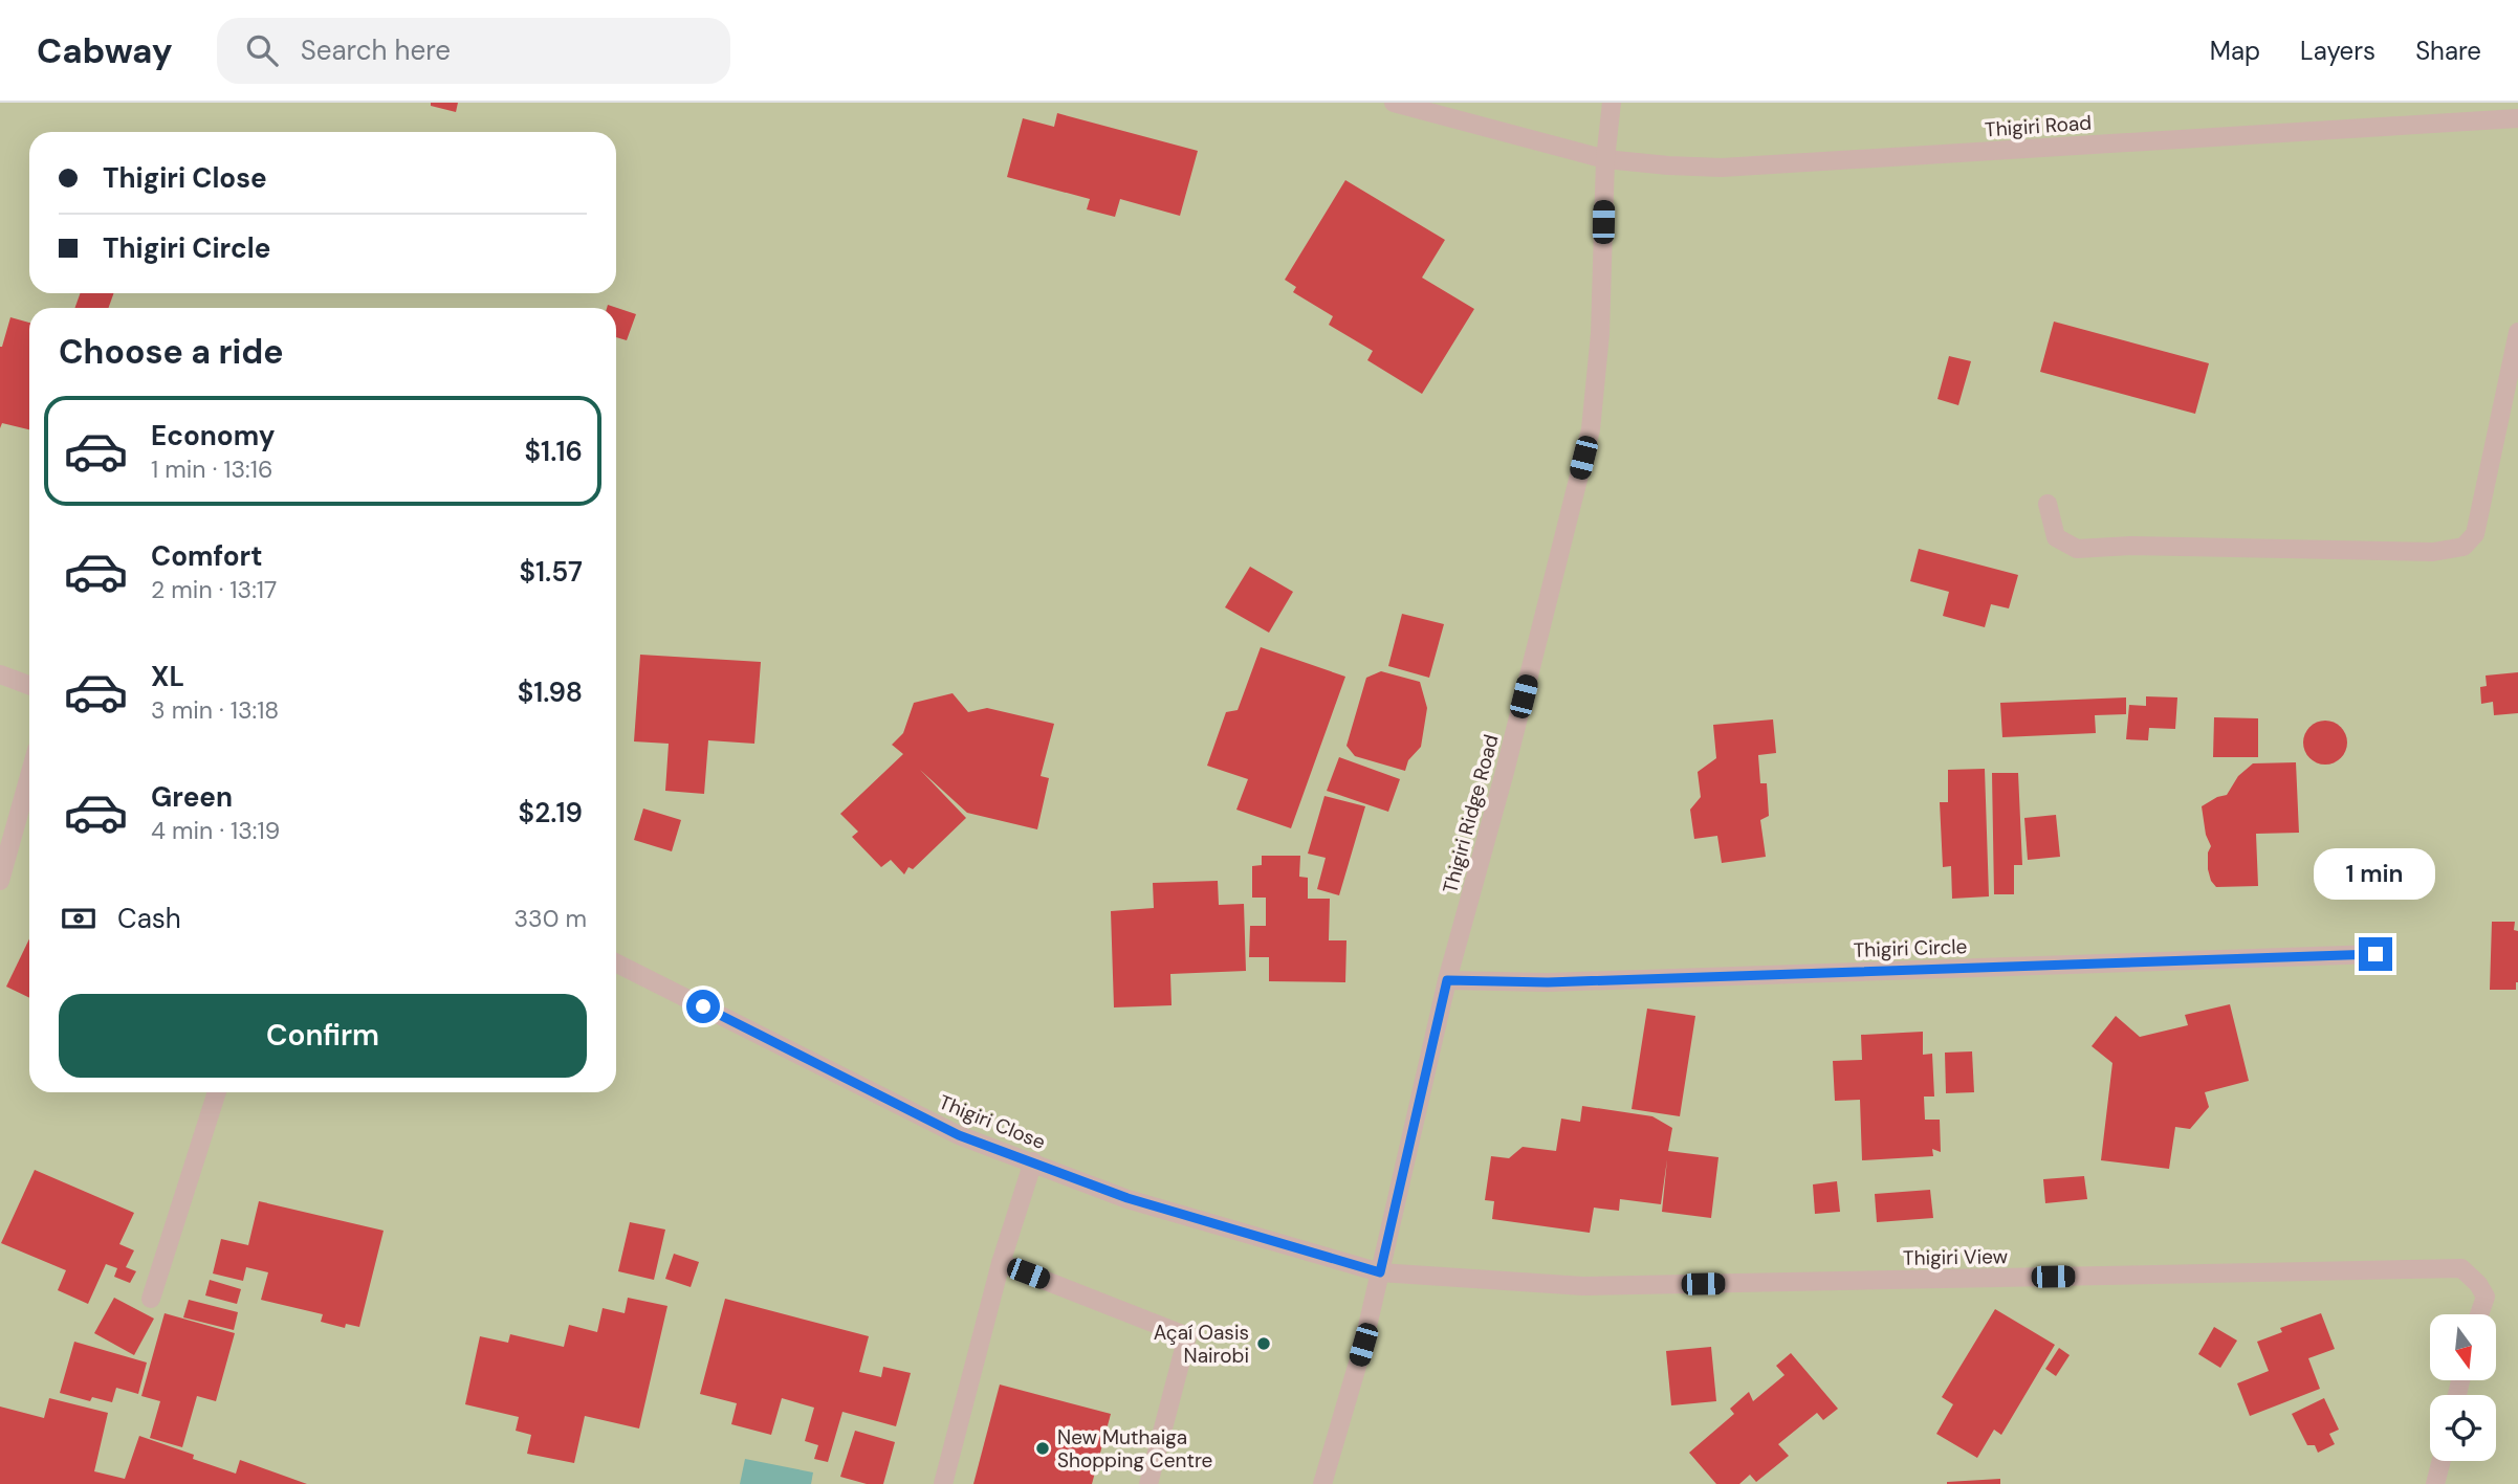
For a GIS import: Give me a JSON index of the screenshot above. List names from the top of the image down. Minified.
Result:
{"streets":{"street":["Thigiri Road","Thigiri Ridge Road","Thigiri Circle","Thigiri Close","Thigiri View"]},"crossings":[["Thigiri Road","Thigiri Ridge Road"],["Thigiri Ridge Road","Thigiri Circle"],["Thigiri Ridge Road","Thigiri Close"],["Thigiri Ridge Road","Thigiri View"],["Thigiri Close","Thigiri View"]],"places":["Açaí Oasis Nairobi","New Muthaiga Shopping Centre"],"north":"bottom","page":{"header":"Cabway","search":"Search here","nav":["Map","Layers","Share"],"banner":["Thigiri Close","Thigiri Circle"],"heading":"Choose a ride","list":[{"name":"Economy","note":"1 min · 13:16","value":"$1.16"},{"name":"Comfort","note":"2 min · 13:17","value":"$1.57"},{"name":"XL","note":"3 min · 13:18","value":"$1.98"},{"name":"Green","note":"4 min · 13:19","value":"$2.19"}],"bubble":"1 min","pay":["Cash","330 m"],"buttons":"Confirm"}}
